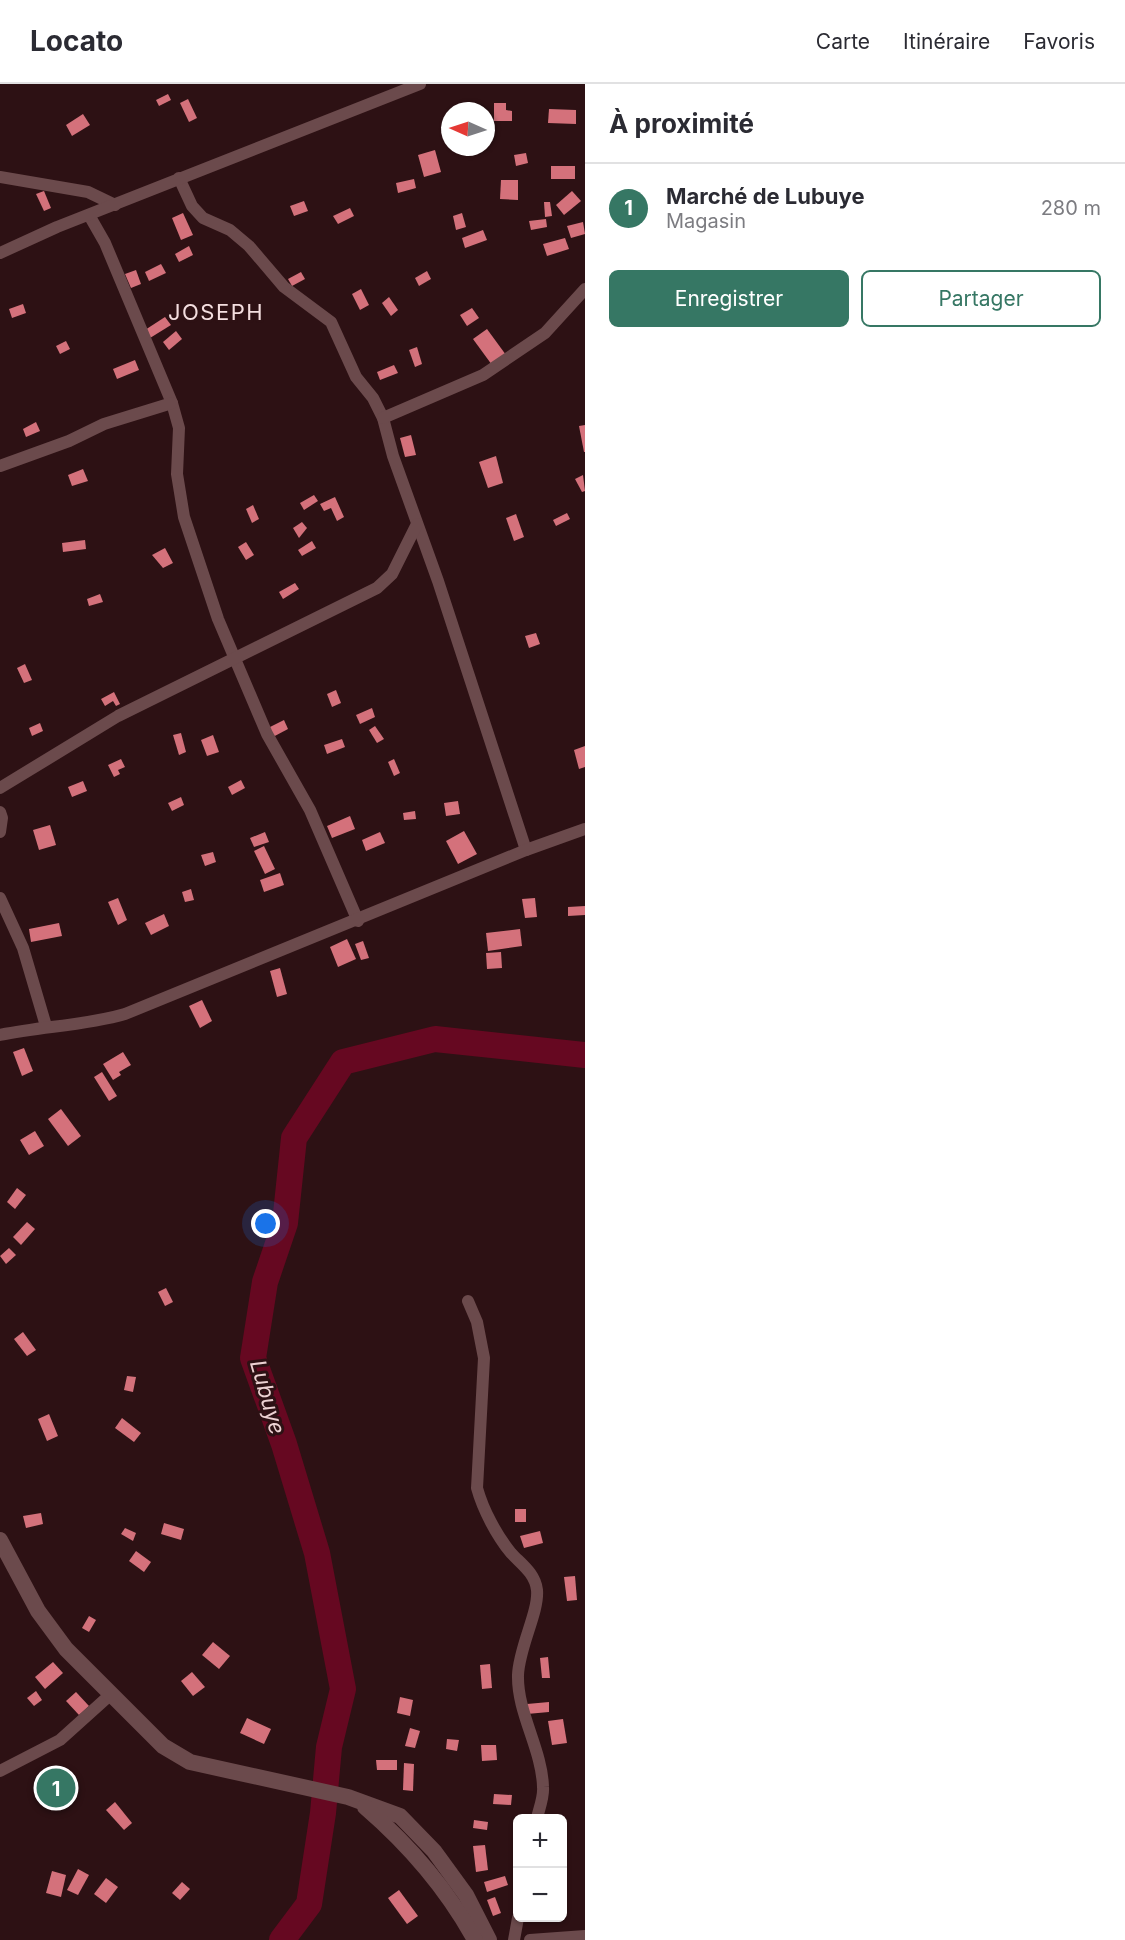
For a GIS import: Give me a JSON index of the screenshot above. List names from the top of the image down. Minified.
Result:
{"districts":["JOSEPH"],"water":["Lubuye"],"north":"left","page":{"header":"Locato","nav":["Carte","Itinéraire","Favoris"],"heading":"À proximité","list":[{"mark":"1","name":"Marché de Lubuye","note":"Magasin","value":"280 m"}],"buttons":["Enregistrer","Partager"],"pins":"1","map_buttons":["+","−"]}}
